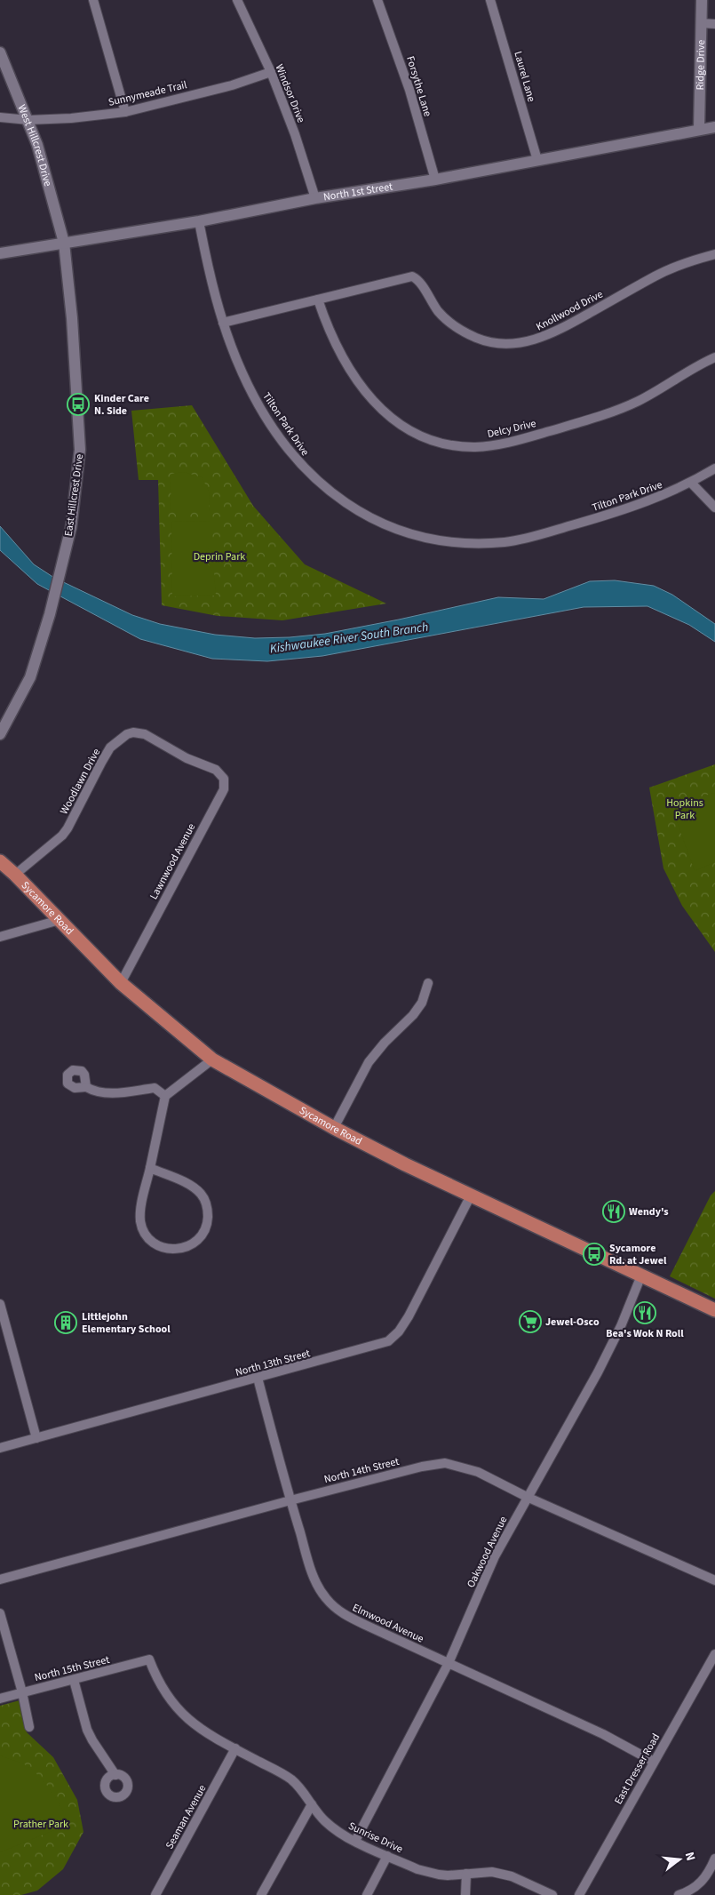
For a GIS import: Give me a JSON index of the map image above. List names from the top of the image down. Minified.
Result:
{"streets":{"main road":["Sycamore Road"],"street":["Ridge Drive","Laurel Lane","Forsythe Lane","Sunnymeade Trail","Windsor Drive","West Hillcrest Drive","North 1st Street","Knollwood Drive","Tilton Park Drive","Delcy Drive","East Hillcrest Drive","Woodlawn Drive","Lawnwood Avenue","North 13th Street","North 14th Street","Oakwood Avenue","Elmwood Avenue","North 15th Street","East Dresser Road","Seaman Avenue","Sunrise Drive"]},"crossings":[["Ridge Drive","North 1st Street"],["Laurel Lane","North 1st Street"],["Forsythe Lane","North 1st Street"],["Sunnymeade Trail","Windsor Drive"],["Sunnymeade Trail","West Hillcrest Drive"],["Windsor Drive","North 1st Street"],["West Hillcrest Drive","North 1st Street"],["West Hillcrest Drive","East Hillcrest Drive"],["North 1st Street","Tilton Park Drive"],["North 1st Street","East Hillcrest Drive"],["Knollwood Drive","Delcy Drive"],["Woodlawn Drive","Lawnwood Avenue"],["Woodlawn Drive","Sycamore Road"],["Lawnwood Avenue","Sycamore Road"],["Sycamore Road","North 13th Street"],["Sycamore Road","Oakwood Avenue"],["North 13th Street","Elmwood Avenue"],["North 14th Street","Oakwood Avenue"],["North 14th Street","Elmwood Avenue"],["Oakwood Avenue","Elmwood Avenue"],["Oakwood Avenue","Sunrise Drive"],["Elmwood Avenue","East Dresser Road"],["North 15th Street","Sunrise Drive"],["Seaman Avenue","Sunrise Drive"]],"water":["Kishwaukee River South Branch"],"parks":["Deprin Park","Hopkins Park","Prather Park"],"places":{"bus stop":["Kinder Care N. Side","Sycamore Rd. at Jewel"],"restaurant":["Wendy's","Bea's Wok N Roll"],"supermarket":["Jewel-Osco"],"building":["Littlejohn Elementary School"]},"north":"right"}
